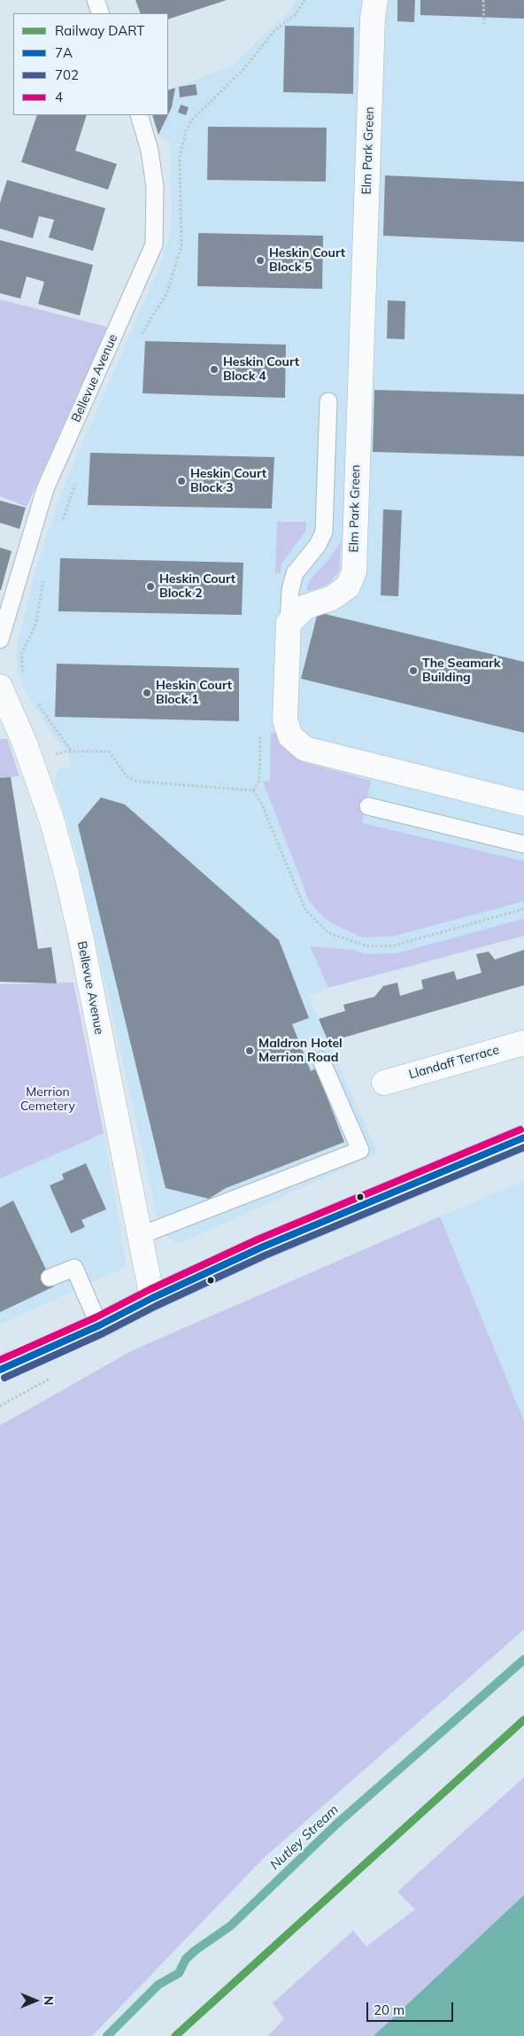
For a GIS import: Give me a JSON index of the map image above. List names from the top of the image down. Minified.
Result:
{"streets":{"street":["Elm Park Green","Bellevue Avenue","Llandaff Terrace"]},"water":["Nutley Stream"],"parks":["Merrion Cemetery"],"places":["Heskin Court Block 5","Heskin Court Block 4","Heskin Court Block 3","Heskin Court Block 2","The Seamark Building","Heskin Court Block 1","Maldron Hotel Merrion Road"],"lines":["transit line 4","transit line 7A","transit line 702","rail line DART"],"legend":["Railway DART","7A","702","4"],"scale_bar":"20 m","north":"right"}
